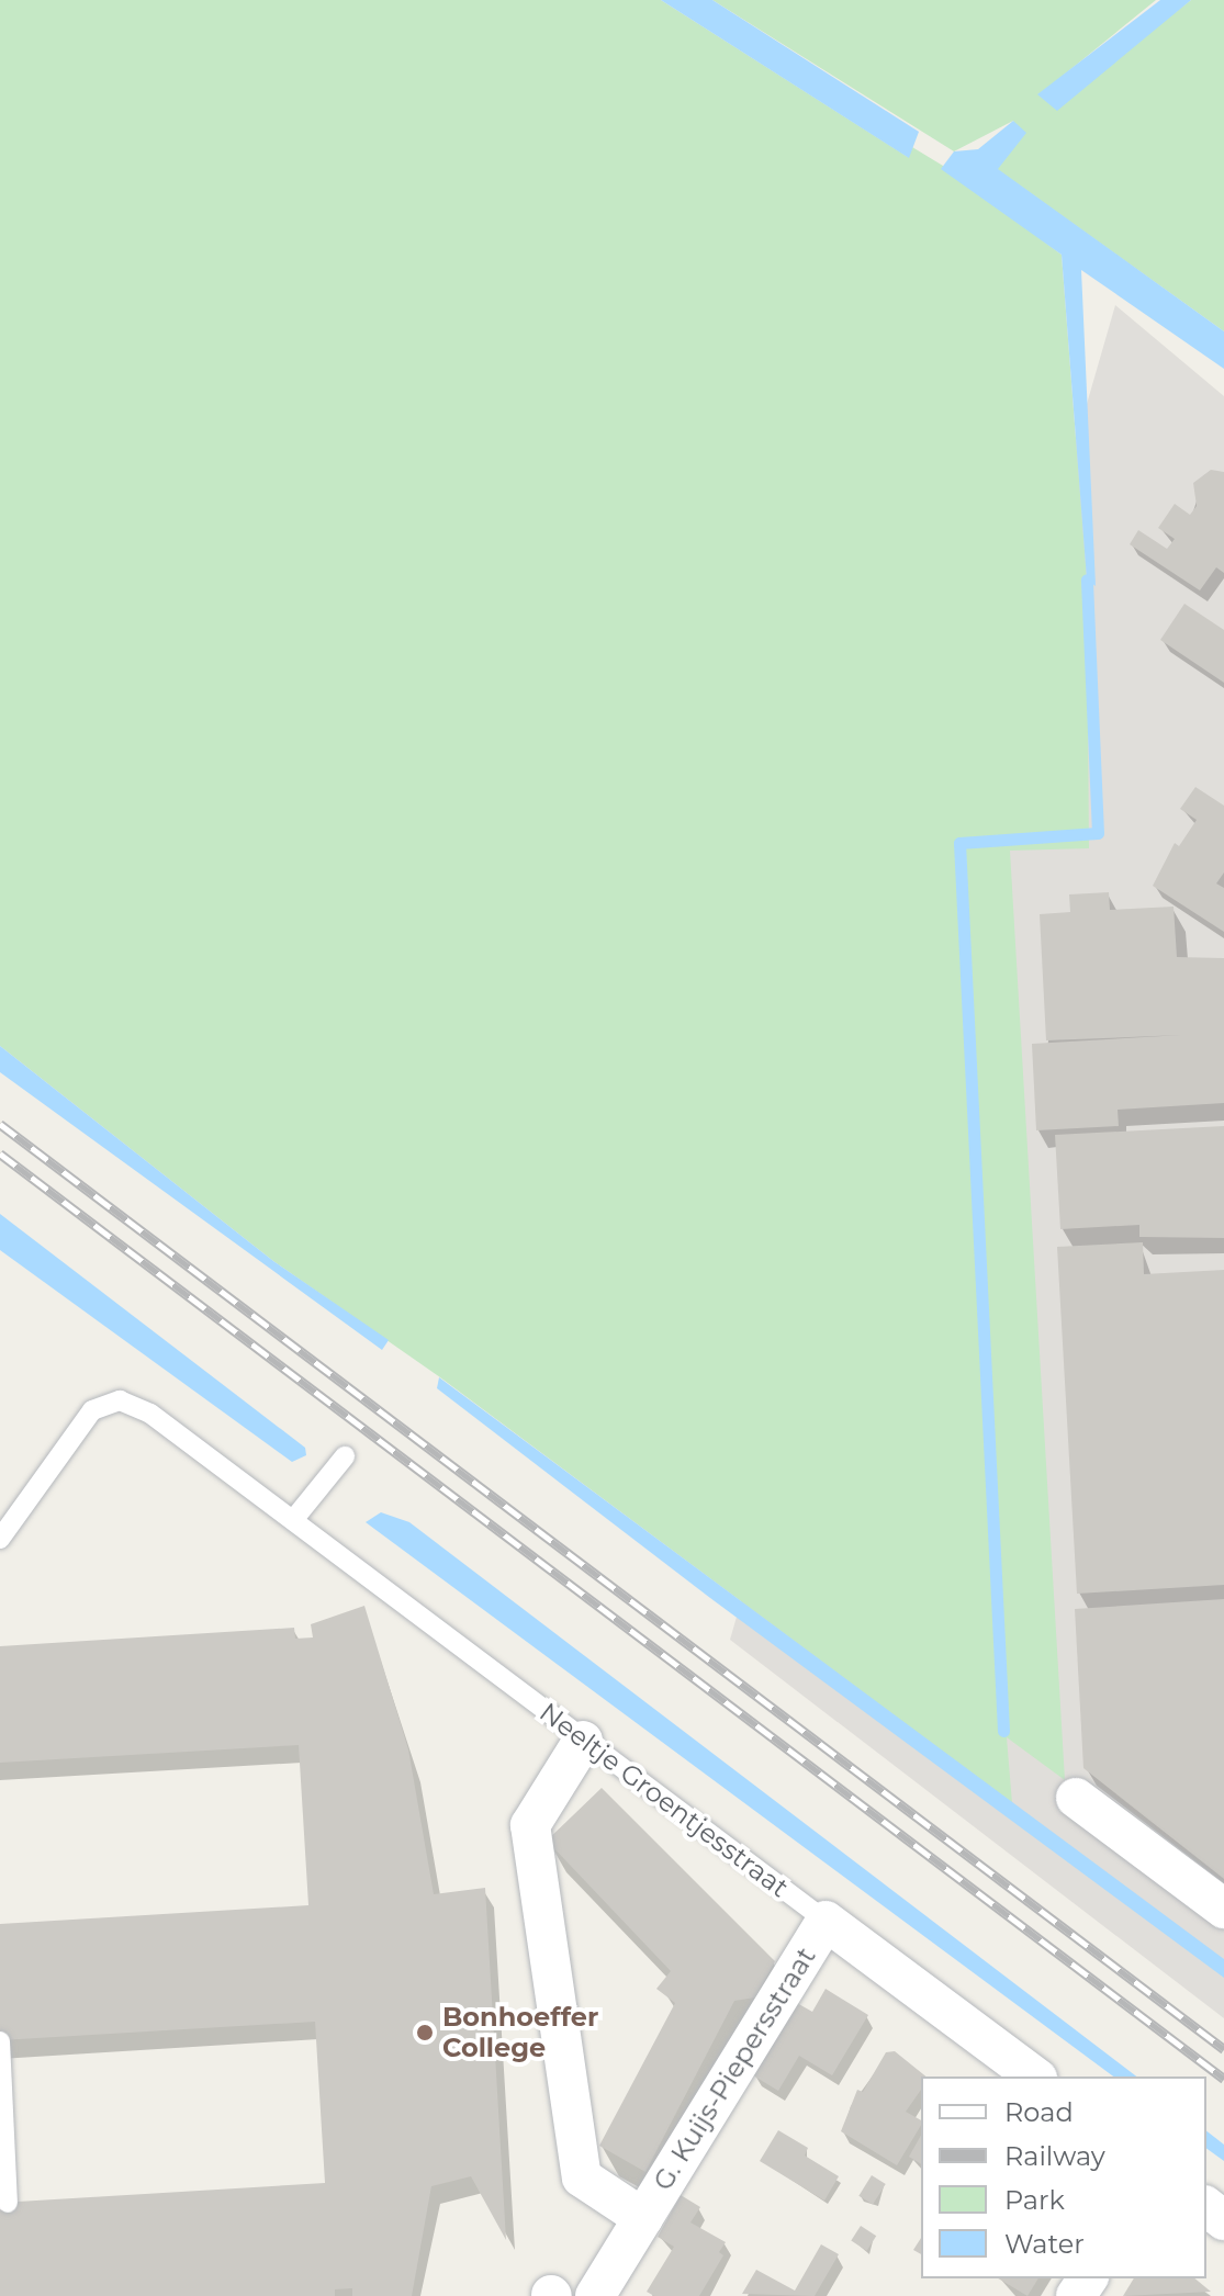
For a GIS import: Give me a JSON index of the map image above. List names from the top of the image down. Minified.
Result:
{"streets":{"street":["Neeltje Groentjesstraat","G. Kuijs-Piepersstraat"]},"crossings":[["Neeltje Groentjesstraat","G. Kuijs-Piepersstraat"]],"places":["Bonhoeffer College"],"legend":["Road","Railway","Park","Water"]}
